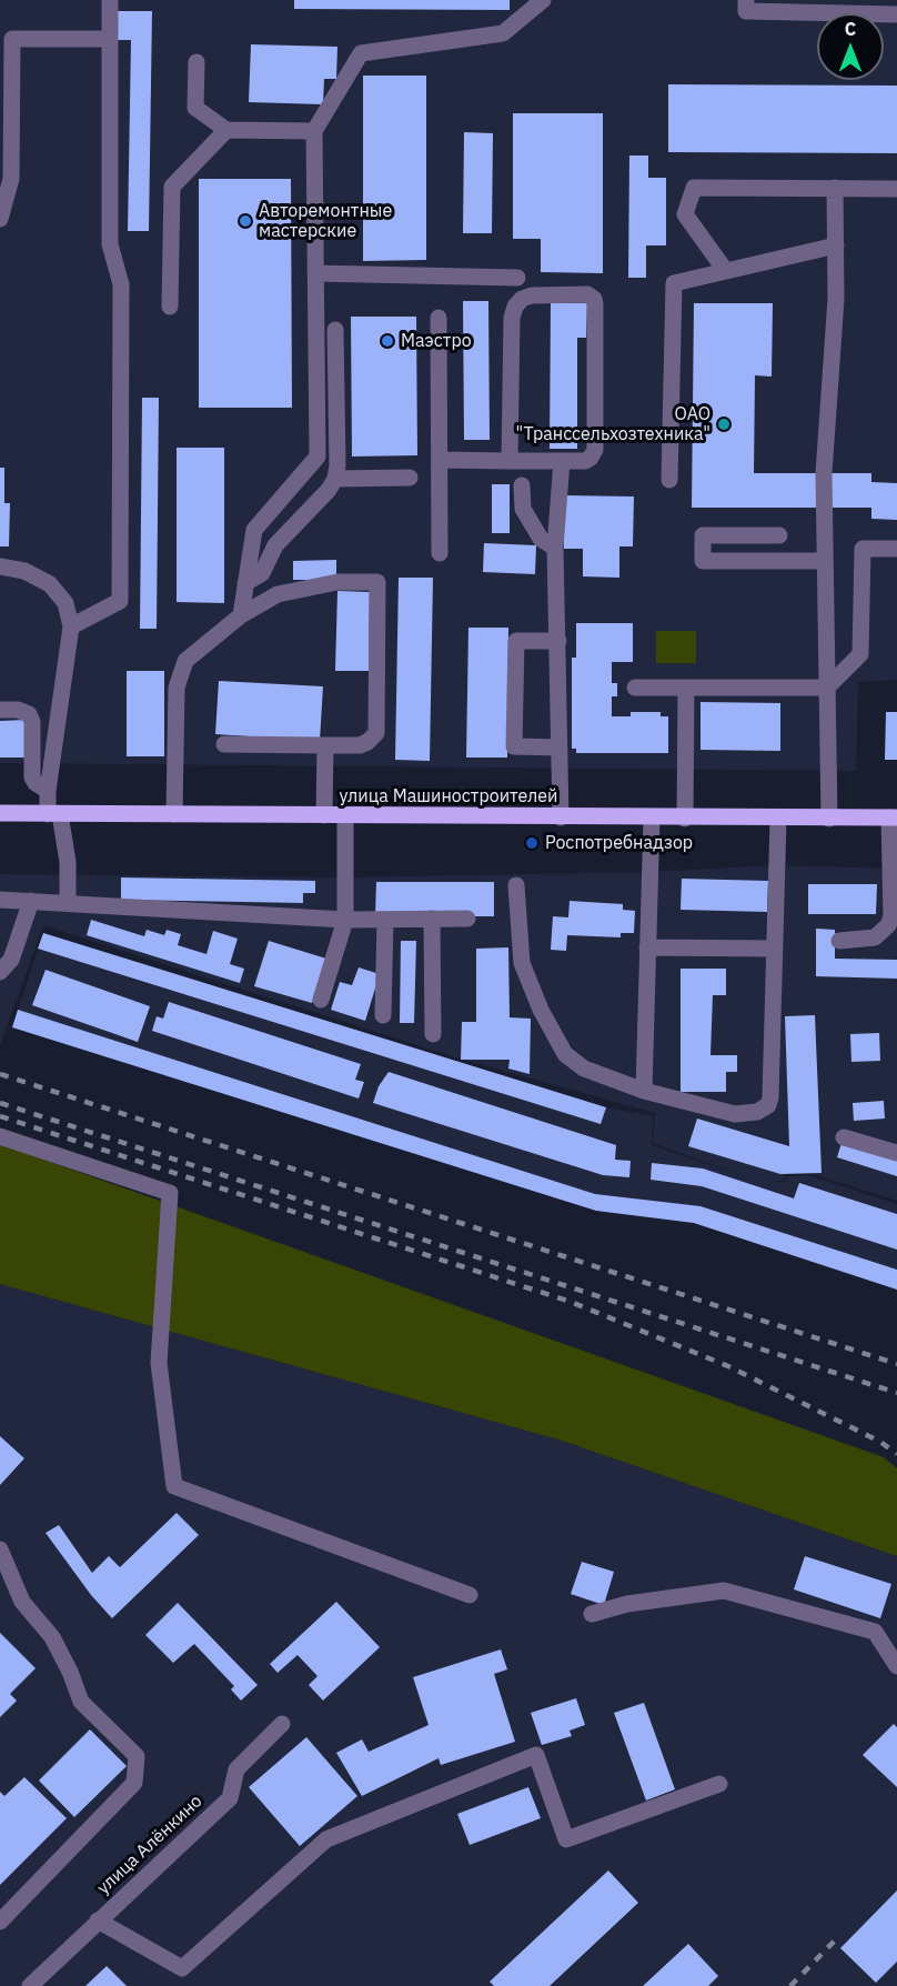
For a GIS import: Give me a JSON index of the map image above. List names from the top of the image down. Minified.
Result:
{"streets":{"main road":["улица Машиностроителей"],"lane":["улица Алёнкино"]},"places":["Авторемонтные мастерские","Маэстро","ОАО \"Транссельхозтехника\"","Роспотребнадзор"],"north":"top"}
